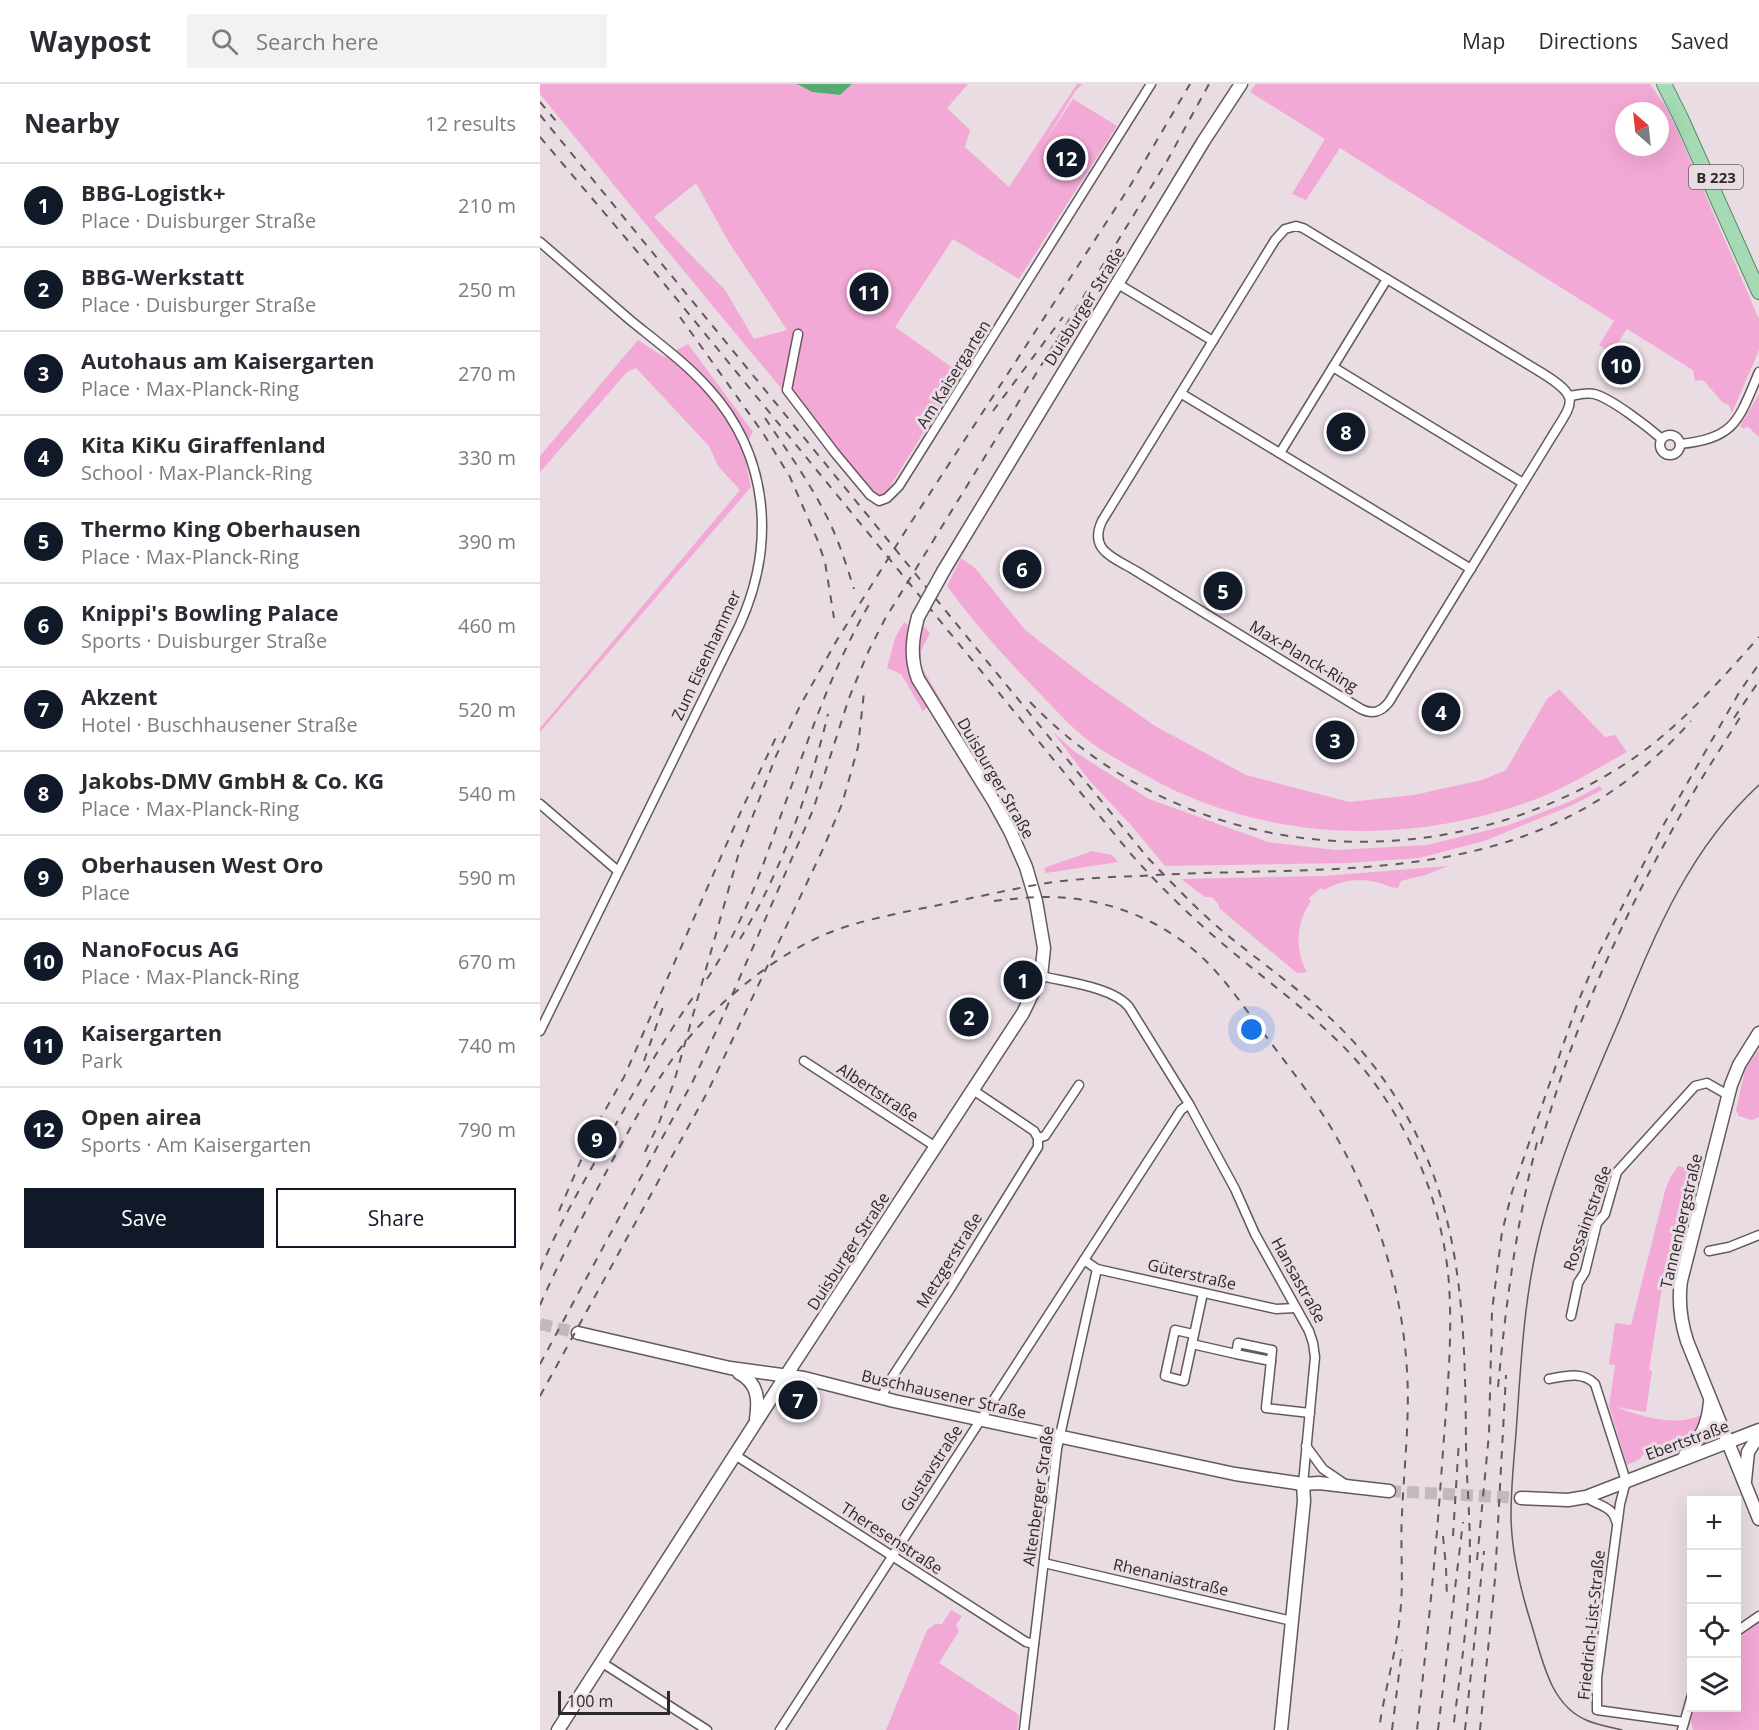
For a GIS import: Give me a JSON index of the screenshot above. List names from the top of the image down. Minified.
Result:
{"streets":{"main road":["B 223","Duisburger Straße","Tannenbergstraße","Hansastraße","Buschhausener Straße","Ebertstraße"],"street":["Am Kaisergarten","Zum Eisenhammer","Max-Planck-Ring","Albertstraße","Rossaintstraße","Metzgerstraße","Güterstraße","Gustavstraße","Altenberger Straße","Theresenstraße","Rhenaniastraße","Friedrich-List-Straße"]},"crossings":[["Duisburger Straße","Albertstraße"],["Duisburger Straße","Hansastraße"],["Duisburger Straße","Buschhausener Straße"],["Duisburger Straße","Theresenstraße"],["Rossaintstraße","Tannenbergstraße"],["Tannenbergstraße","Ebertstraße"],["Metzgerstraße","Buschhausener Straße"],["Güterstraße","Hansastraße"],["Güterstraße","Gustavstraße"],["Güterstraße","Altenberger Straße"],["Hansastraße","Buschhausener Straße"],["Hansastraße","Gustavstraße"],["Hansastraße","Rhenaniastraße"],["Buschhausener Straße","Gustavstraße"],["Buschhausener Straße","Altenberger Straße"],["Ebertstraße","Friedrich-List-Straße"],["Gustavstraße","Theresenstraße"],["Altenberger Straße","Theresenstraße"],["Altenberger Straße","Rhenaniastraße"]],"scale_bar":"100 m","north":"top left","page":{"header":"Waypost","search":"Search here","nav":["Map","Directions","Saved"],"heading":["Nearby","12 results"],"pins":["12","11","10","8","6","5","4","3","1","2","9","7"],"list":[{"mark":"1","name":"BBG-Logistk+","note":"Place · Duisburger Straße","value":"210 m"},{"mark":"2","name":"BBG-Werkstatt","note":"Place · Duisburger Straße","value":"250 m"},{"mark":"3","name":"Autohaus am Kaisergarten","note":"Place · Max-Planck-Ring","value":"270 m"},{"mark":"4","name":"Kita KiKu Giraffenland","note":"School · Max-Planck-Ring","value":"330 m"},{"mark":"5","name":"Thermo King Oberhausen","note":"Place · Max-Planck-Ring","value":"390 m"},{"mark":"6","name":"Knippi's Bowling Palace","note":"Sports · Duisburger Straße","value":"460 m"},{"mark":"7","name":"Akzent","note":"Hotel · Buschhausener Straße","value":"520 m"},{"mark":"8","name":"Jakobs-DMV GmbH & Co. KG","note":"Place · Max-Planck-Ring","value":"540 m"},{"mark":"9","name":"Oberhausen West Oro","note":"Place","value":"590 m"},{"mark":"10","name":"NanoFocus AG","note":"Place · Max-Planck-Ring","value":"670 m"},{"mark":"11","name":"Kaisergarten","note":"Park","value":"740 m"},{"mark":"12","name":"Open airea","note":"Sports · Am Kaisergarten","value":"790 m"}],"buttons":["Save","Share"],"map_buttons":["+","−"],"scale":"100 m"}}
